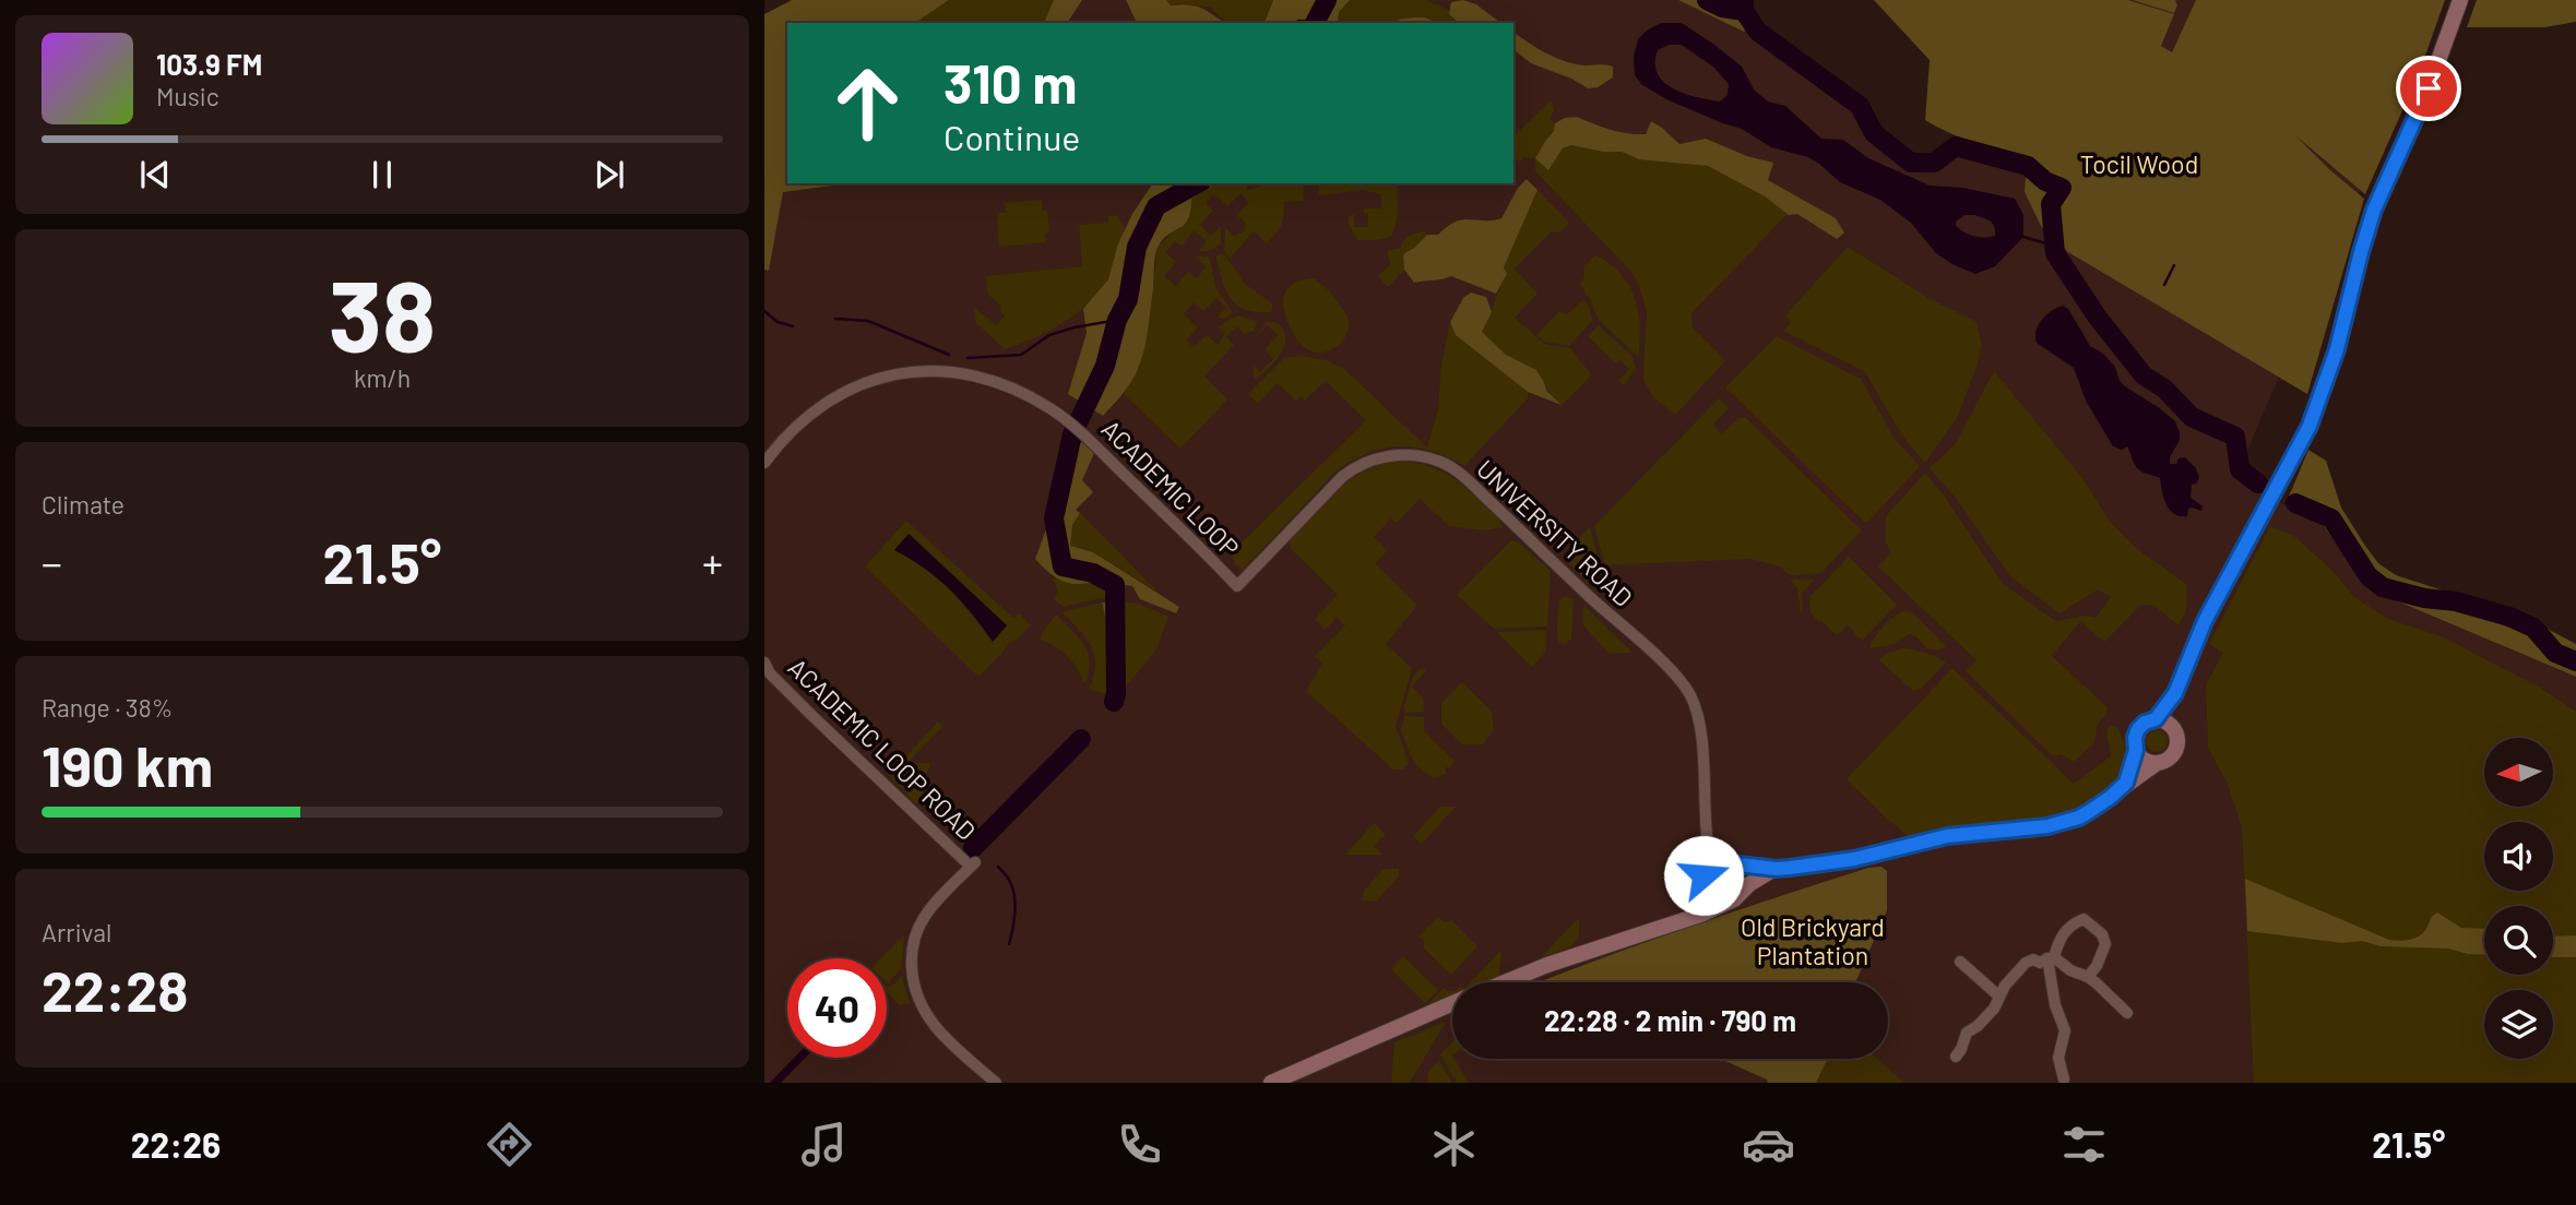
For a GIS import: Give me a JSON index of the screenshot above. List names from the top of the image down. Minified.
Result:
{"streets":{"street":["ACADEMIC LOOP","UNIVERSITY ROAD","ACADEMIC LOOP ROAD"]},"crossings":[["ACADEMIC LOOP","UNIVERSITY ROAD"]],"parks":["Tocil Wood","Old Brickyard Plantation"],"north":"left","page":{"turn":["310 m","Continue"],"song":["103.9 FM","Music"],"tile":[["38","km/h"],"Climate",["Range · 38%","190 km"],["Arrival","22:28"]],"heat":["−","21.5°","+"],"limit":"40","trip":"22:28 · 2 min · 790 m","tabs":["22:26","21.5°"]}}
